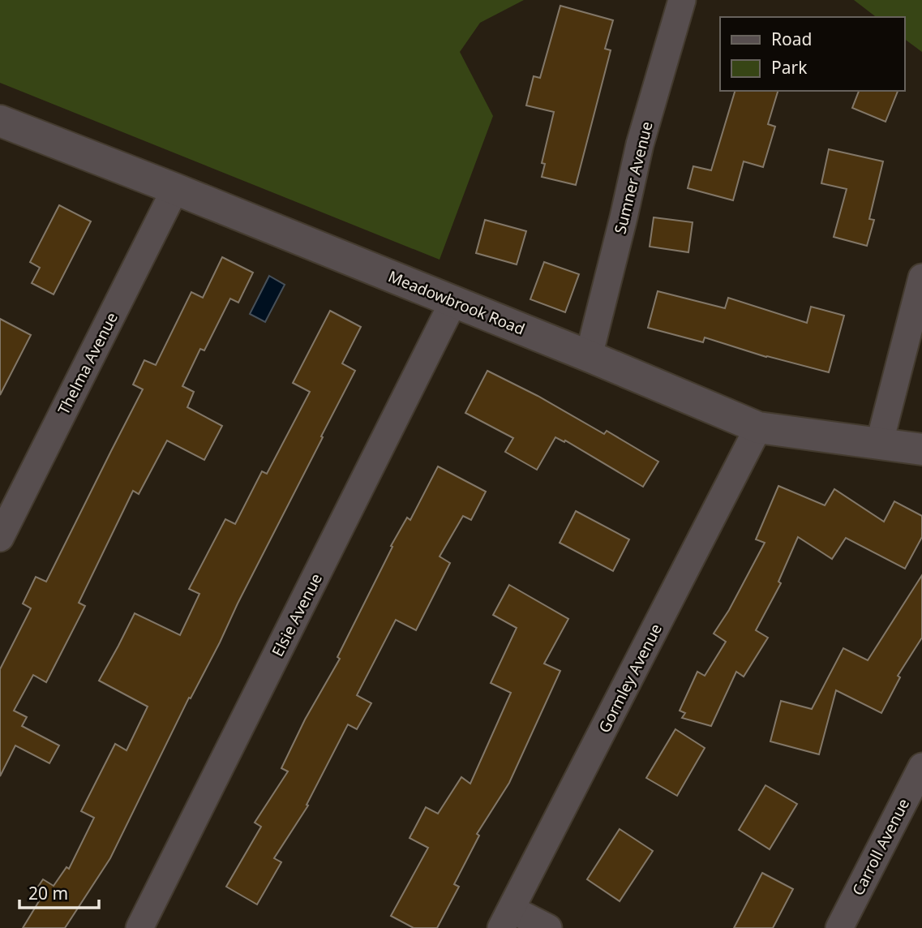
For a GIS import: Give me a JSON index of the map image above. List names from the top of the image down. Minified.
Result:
{"streets":{"street":["Sumner Avenue","Meadowbrook Road","Thelma Avenue","Elsie Avenue","Gormley Avenue","Carroll Avenue"]},"crossings":[["Sumner Avenue","Meadowbrook Road"],["Meadowbrook Road","Thelma Avenue"],["Meadowbrook Road","Elsie Avenue"],["Meadowbrook Road","Gormley Avenue"]],"legend":["Road","Park"],"scale_bar":"20 m"}
